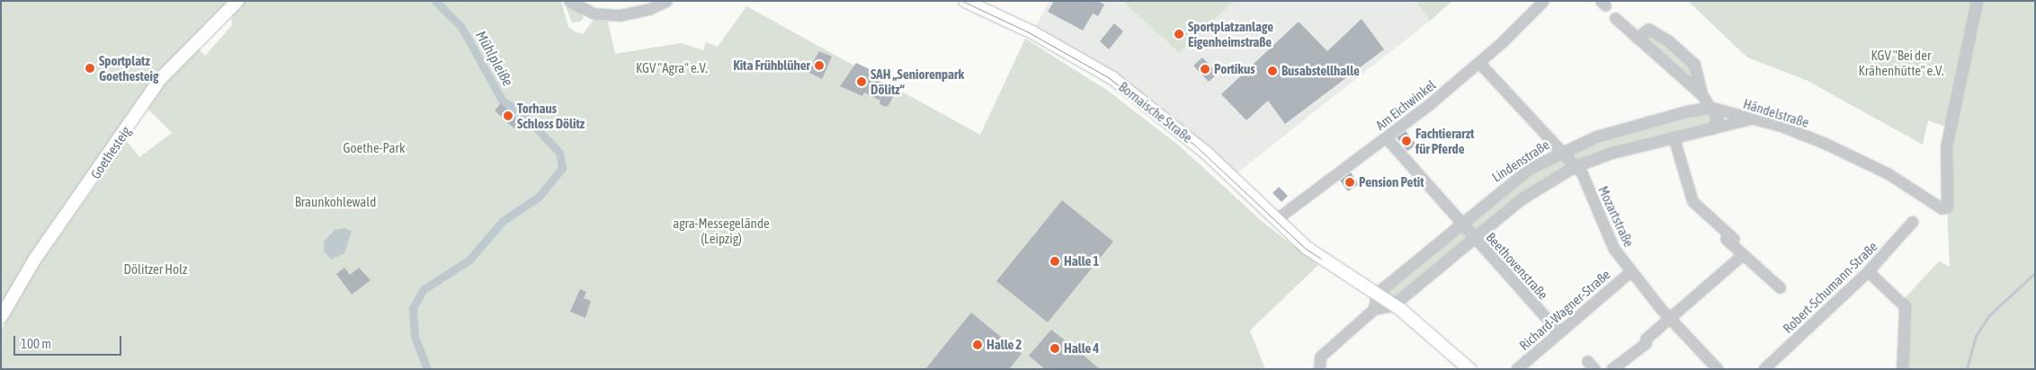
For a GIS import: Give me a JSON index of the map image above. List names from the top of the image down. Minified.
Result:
{"streets":{"main road":["Bornaische Straße","Goethesteig"],"street":["Am Eichwinkel","Händelstraße","Lindenstraße","Mozartstraße","Beethovenstraße","Robert-Schumann-Straße","Richard-Wagner-Straße"]},"crossings":[["Am Eichwinkel","Bornaische Straße"],["Am Eichwinkel","Mozartstraße"],["Am Eichwinkel","Beethovenstraße"],["Bornaische Straße","Lindenstraße"],["Händelstraße","Lindenstraße"],["Lindenstraße","Mozartstraße"],["Lindenstraße","Beethovenstraße"],["Mozartstraße","Richard-Wagner-Straße"],["Beethovenstraße","Richard-Wagner-Straße"]],"water":["Mühlpleiße"],"parks":["KGV \"Bei der Krähenhütte\" e.V.","KGV \"Agra\" e.V.","Goethe-Park","Braunkohlewald","agra-Messegelände (Leipzig)","Dölitzer Holz"],"places":["Sportplatzanlage Eigenheimstraße","Kita Frühblüher","Sportplatz Goethesteig","Portikus","Busabstellhalle","SAH „Seniorenpark Dölitz“","Torhaus Schloss Dölitz","Fachtierarzt für Pferde","Pension Petit","Halle 1","Halle 2","Halle 4"],"scale_bar":"100 m"}
